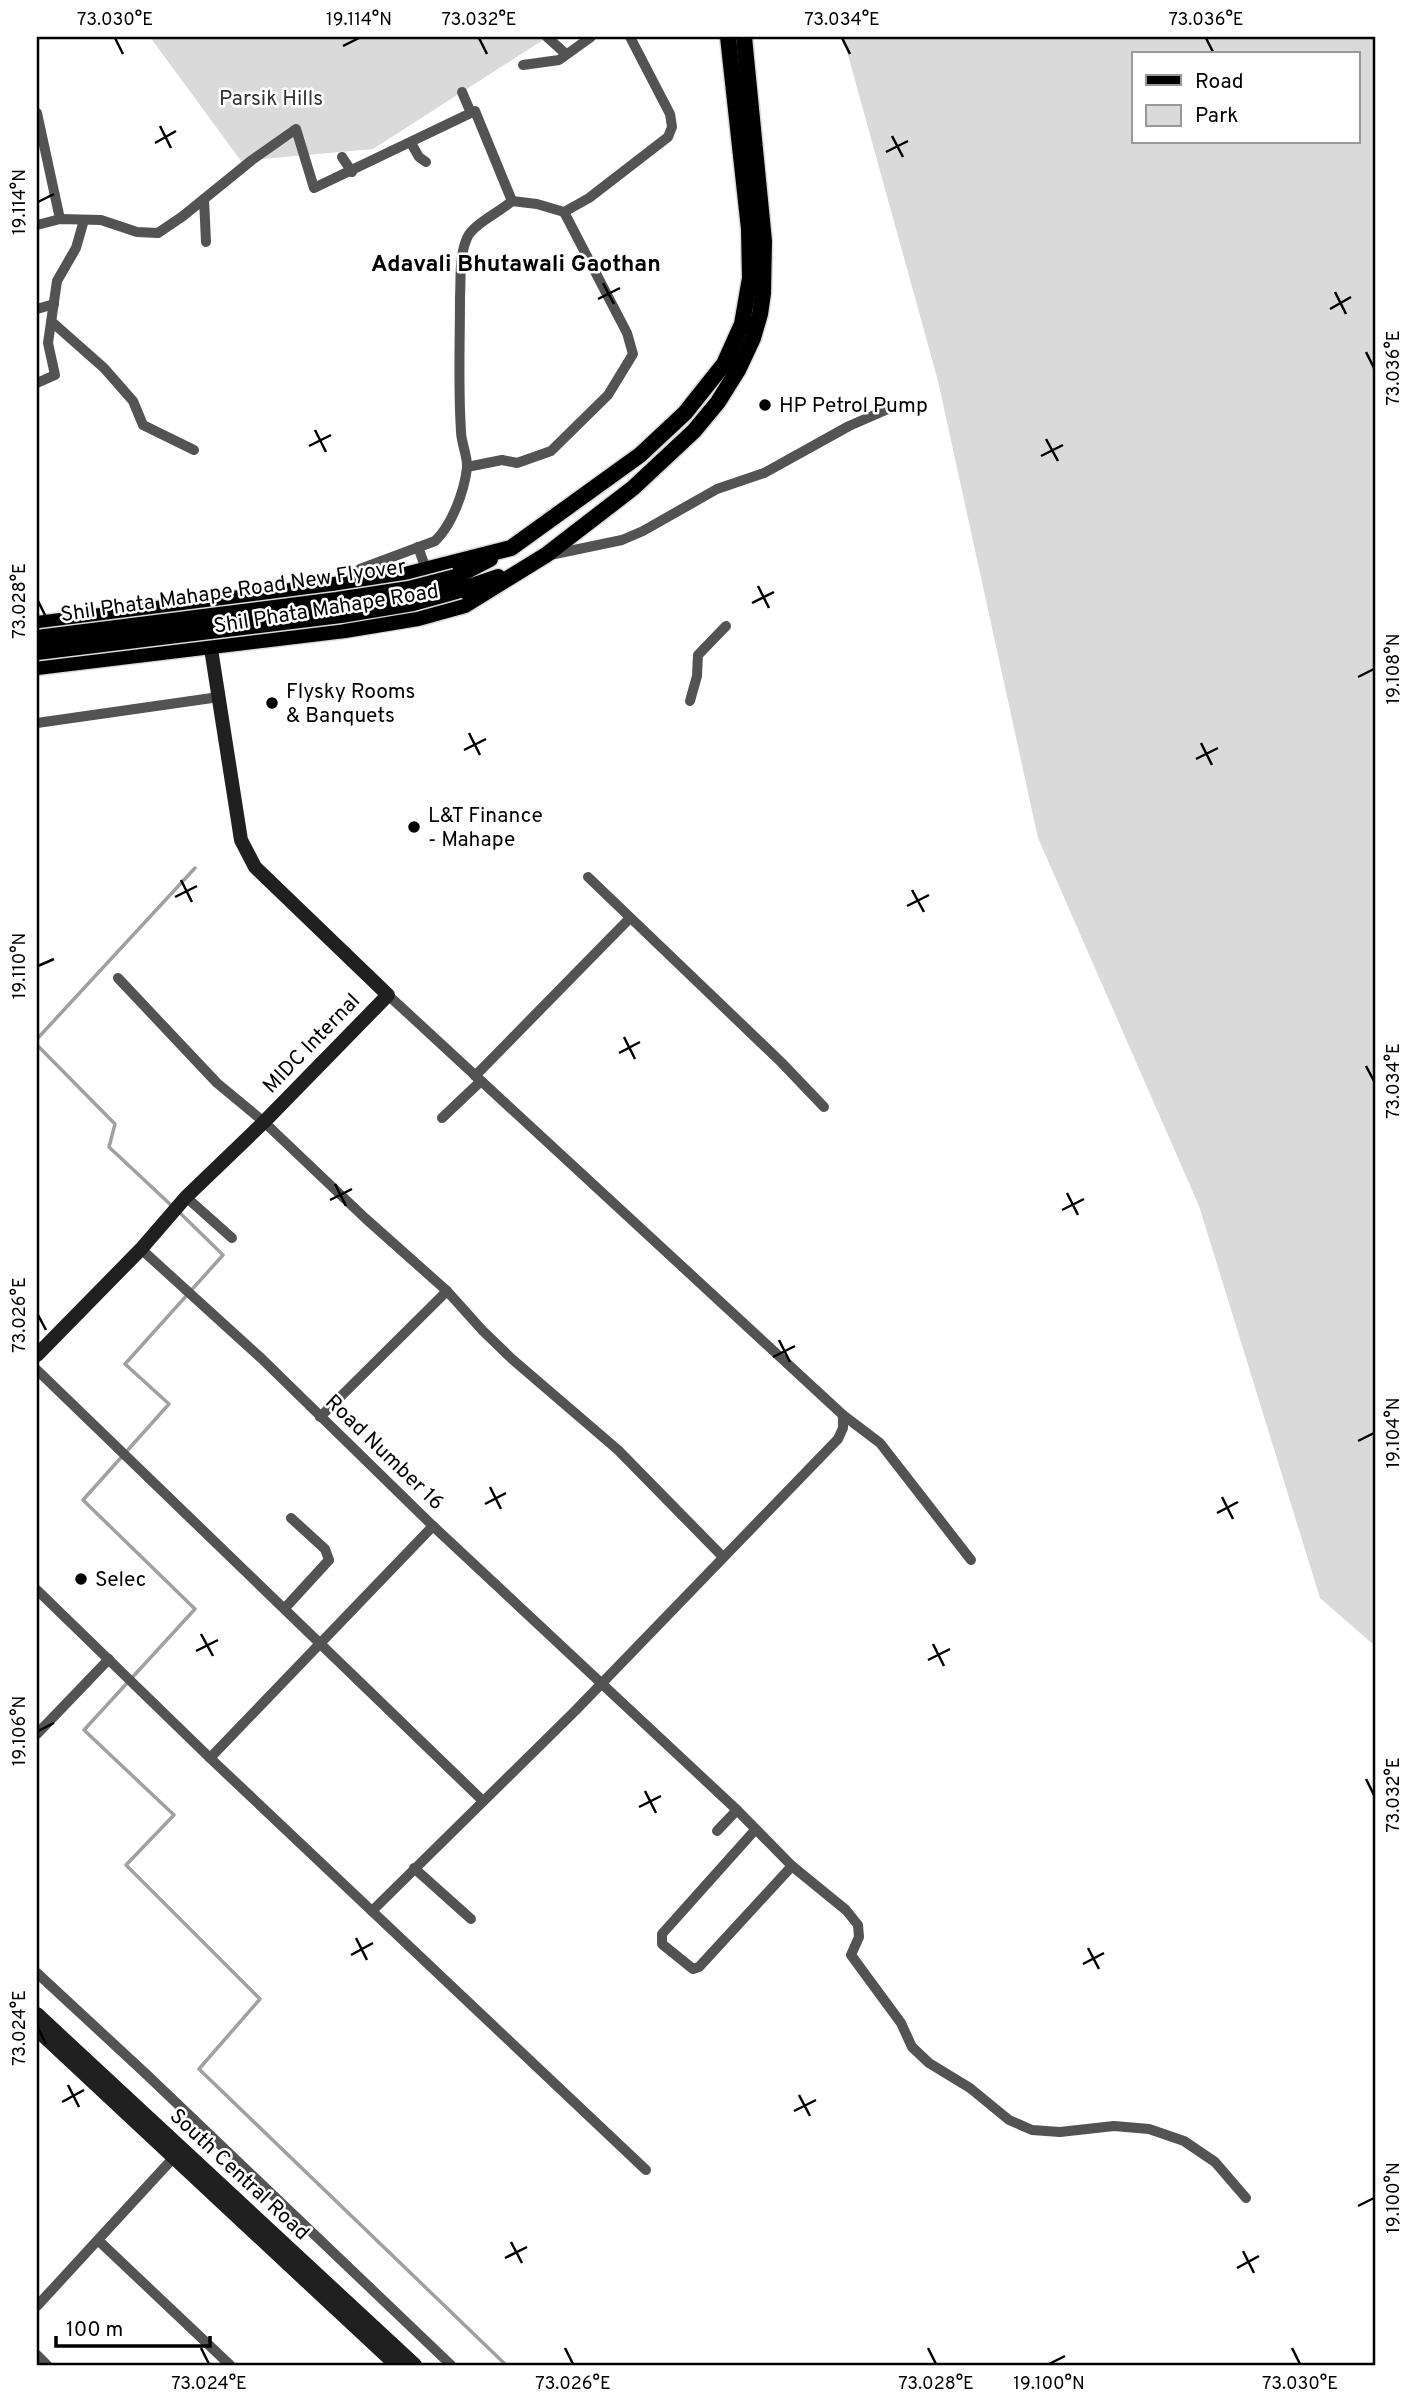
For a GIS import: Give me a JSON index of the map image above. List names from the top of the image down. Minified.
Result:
{"streets":{"main road":["Shil Phata Mahape Road New Flyover","Shil Phata Mahape Road","MIDC Internal","South Central Road"],"street":["Road Number 16"]},"crossings":[["Shil Phata Mahape Road New Flyover","Shil Phata Mahape Road"],["Shil Phata Mahape Road","MIDC Internal"],["MIDC Internal","Road Number 16"]],"districts":["Adavali Bhutawali Gaothan"],"parks":["Parsik Hills"],"places":["HP Petrol Pump","Flysky Rooms & Banquets","L&T Finance - Mahape","Selec"],"legend":["Road","Park"],"scale_bar":"100 m","coordinates":["73.030°E","19.114°N","73.032°E","73.034°E","73.036°E","73.028°E","19.108°N","19.110°N","73.026°E","19.104°N","19.106°N","73.024°E","19.100°N"]}
